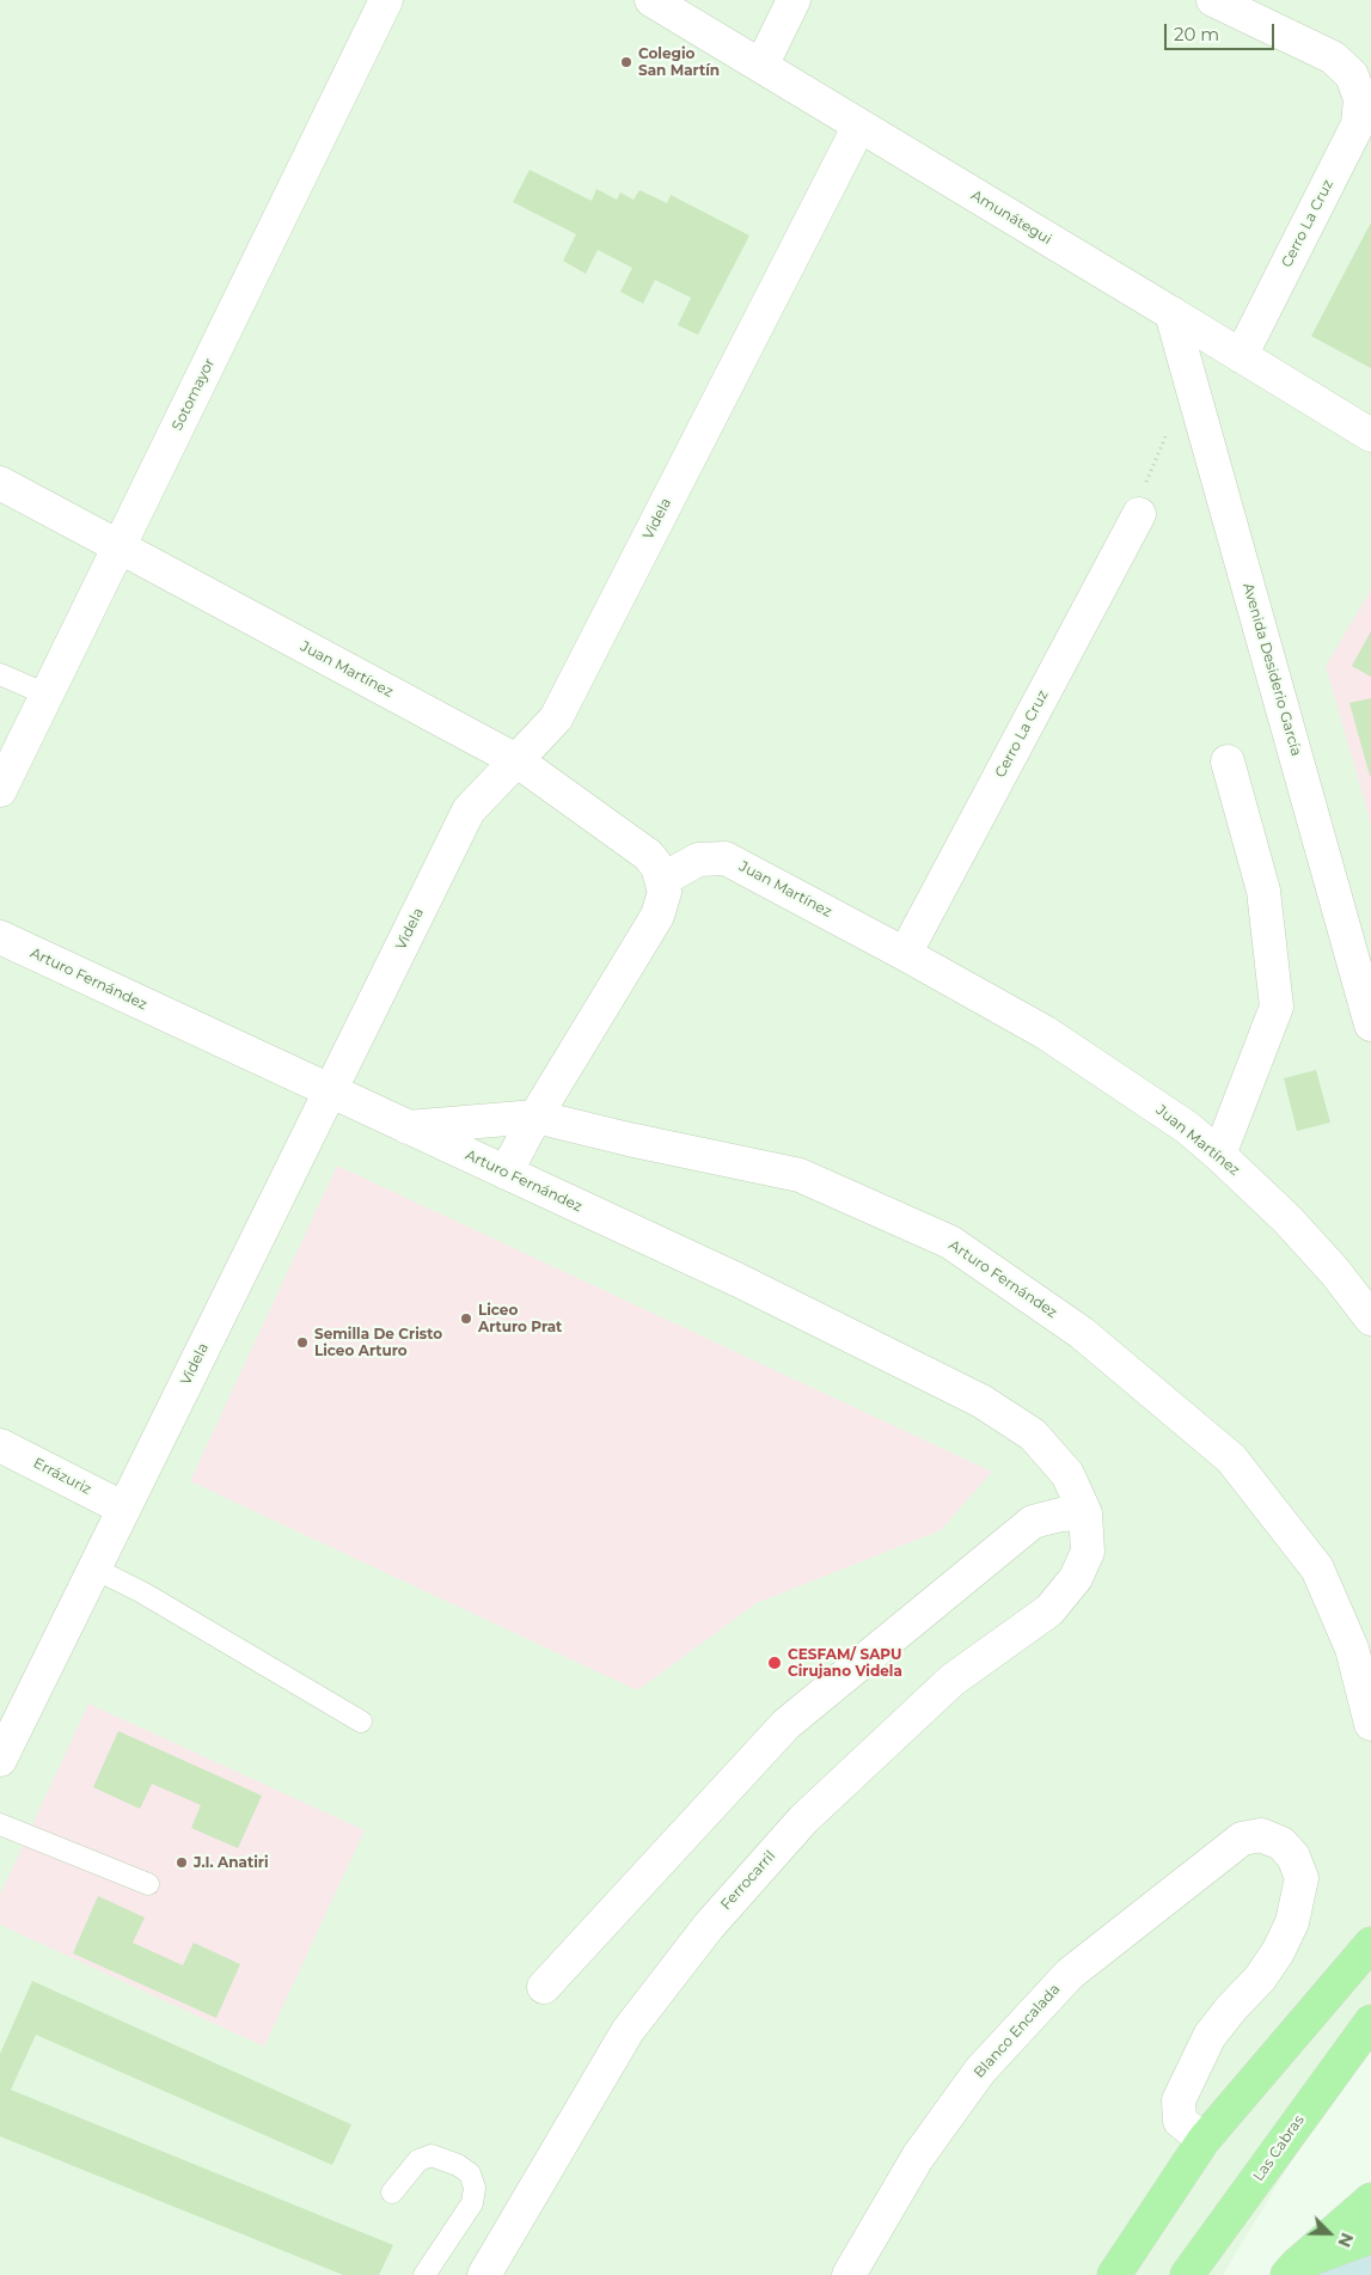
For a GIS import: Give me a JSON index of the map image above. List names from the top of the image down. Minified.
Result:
{"streets":{"main road":["Las Cabras"],"street":["Amunátegui","Cerro La Cruz","Sotomayor","Videla","Juan Martínez","Avenida Desiderio García","Arturo Fernández","Errázuriz","Ferrocarril","Blanco Encalada"]},"crossings":[["Amunátegui","Cerro La Cruz"],["Amunátegui","Videla"],["Amunátegui","Avenida Desiderio García"],["Cerro La Cruz","Juan Martínez"],["Sotomayor","Juan Martínez"],["Videla","Juan Martínez"],["Videla","Arturo Fernández"],["Videla","Errázuriz"],["Arturo Fernández","Ferrocarril"]],"places":["Colegio San Martín","Liceo Arturo Prat","Semilla De Cristo Liceo Arturo","CESFAM/ SAPU Cirujano Videla","J.I. Anatiri"],"scale_bar":"20 m","north":"bottom right"}
